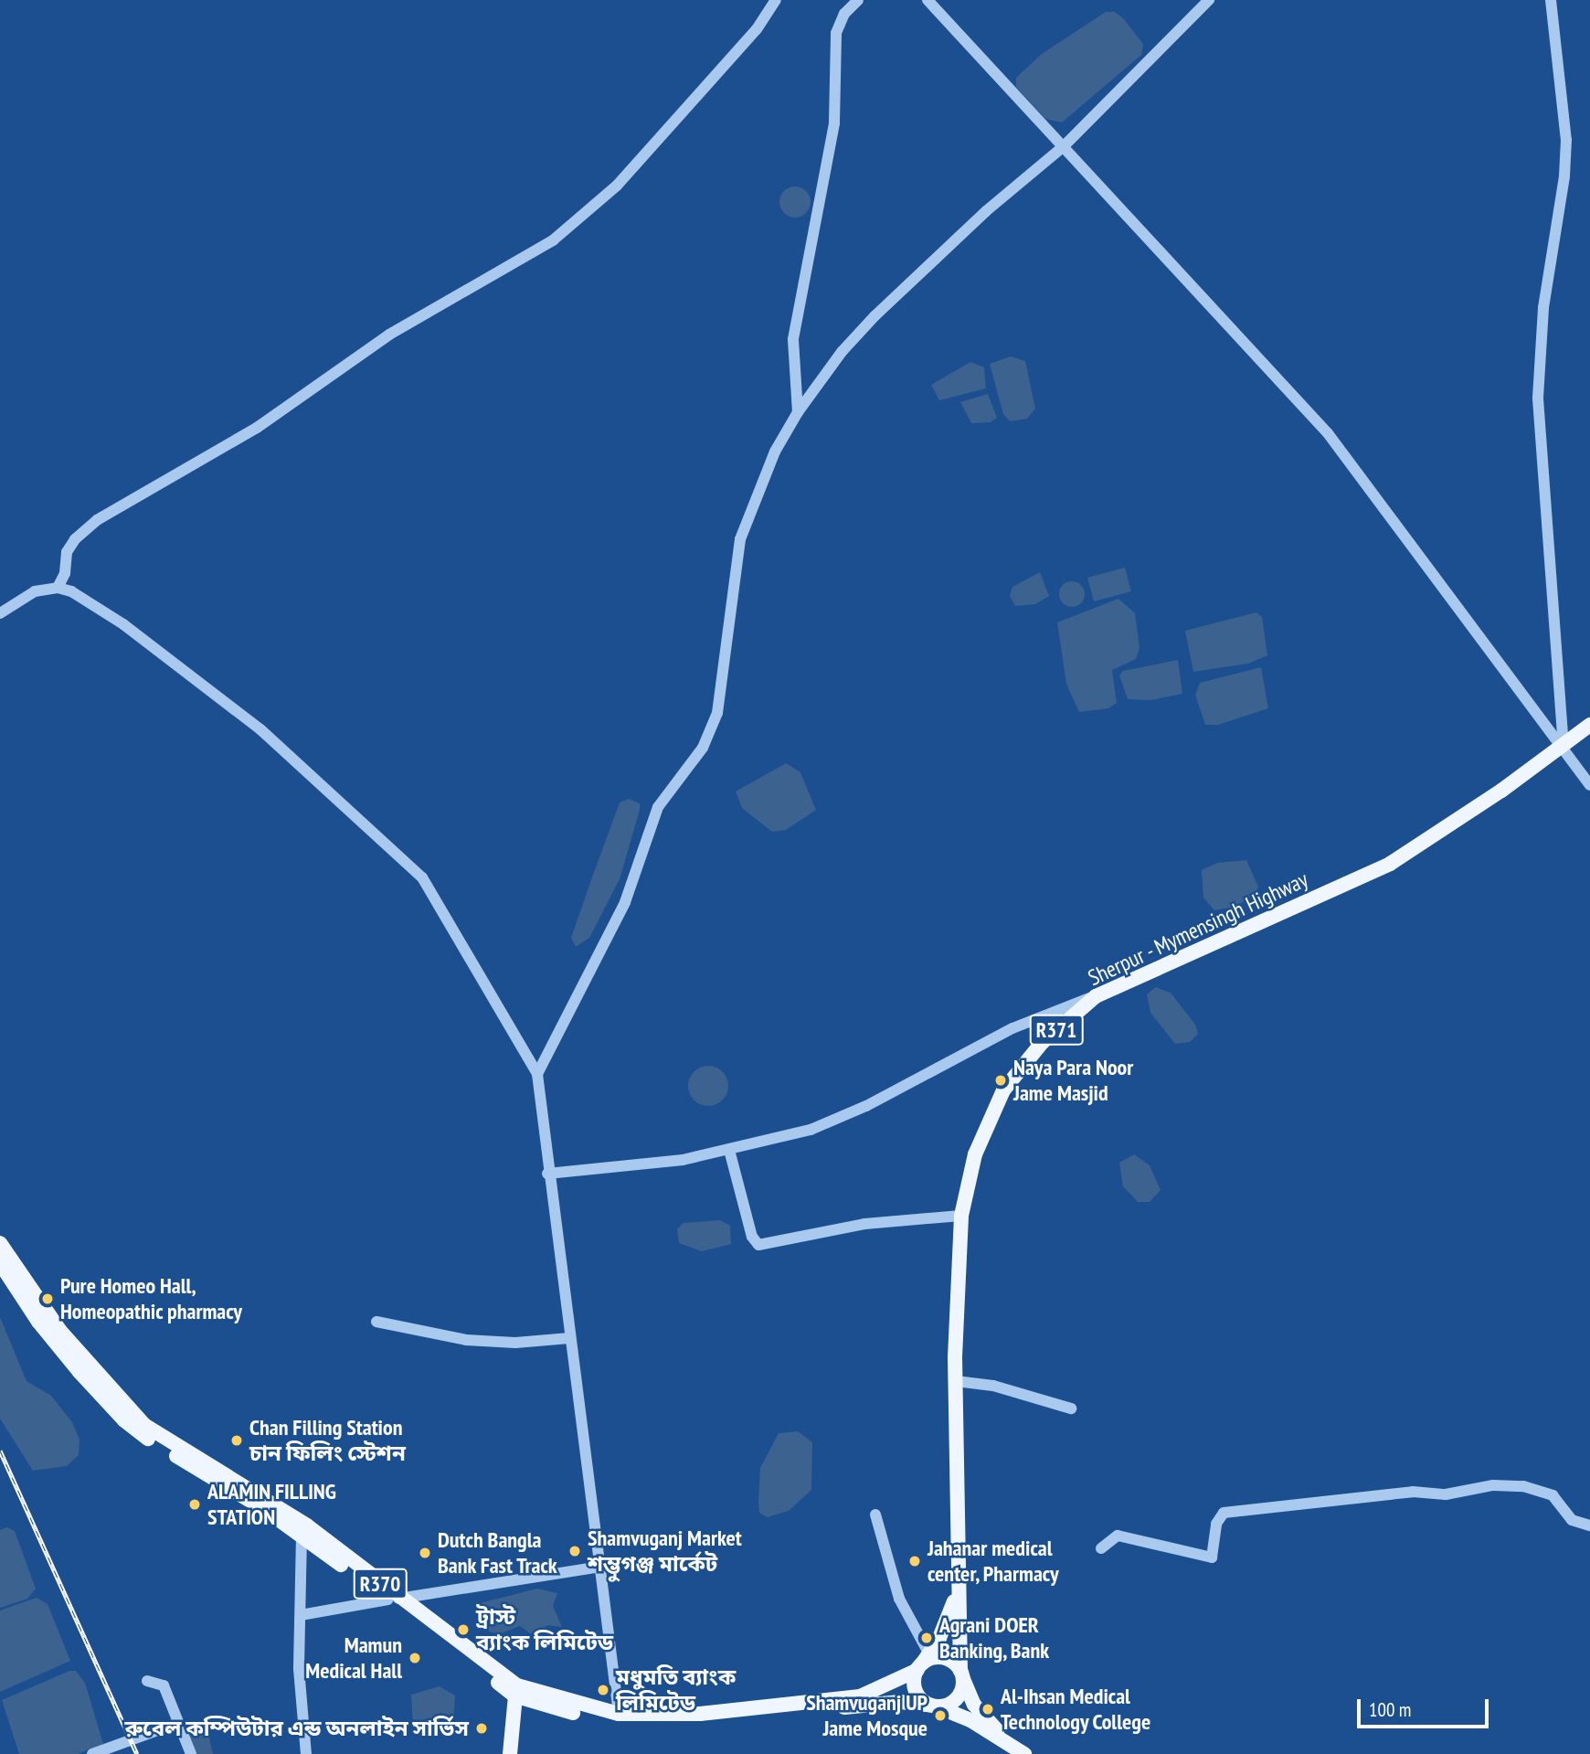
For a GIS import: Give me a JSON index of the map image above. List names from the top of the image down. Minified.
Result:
{"streets":{"main road":["Sherpur - Mymensingh Highway","R371","R370"]},"crossings":[["Sherpur - Mymensingh Highway","R371"],["Sherpur - Mymensingh Highway","R370"]],"places":["Naya Para Noor Jame Masjid","Pure Homeo Hall, Homeopathic pharmacy","Chan Filling Station চান ফিলিং স্টেশন","ALAMIN FILLING STATION","Shamvuganj Market শম্ভুগঞ্জ মার্কেট","Dutch Bangla Bank Fast Track","Jahanar medical center, Pharmacy","ট্রাস্ট ব্যাংক লিমিটেড","Agrani DOER Banking, Bank","Mamun Medical Hall","মধুমতি ব্যাংক লিমিটেড","Al-Ihsan Medical Technology College","Shamvuganj UP Jame Mosque","রুবেল কম্পিউটার এন্ড অনলাইন সার্ভিস"],"scale_bar":"100 m"}
